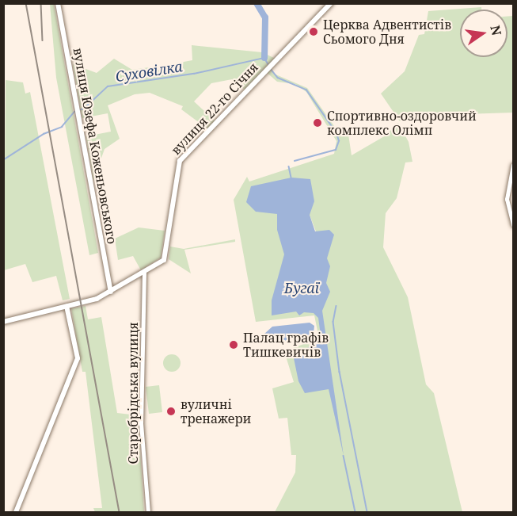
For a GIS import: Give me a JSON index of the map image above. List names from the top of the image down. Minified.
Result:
{"streets":{"main road":["вулиця 22-го Січня","вулиця Юзефа Коженьовського"],"street":["Старобрідська вулиця"]},"crossings":[["вулиця 22-го Січня","вулиця Юзефа Коженьовського"],["вулиця 22-го Січня","Старобрідська вулиця"]],"water":["Суховілка","Бугаї"],"places":["Церква Адвентистів Сьомого Дня","Спортивно-оздоровчий комплекс Олімп","Палац графів Тишкевичів","вуличні тренажери"],"north":"right"}
